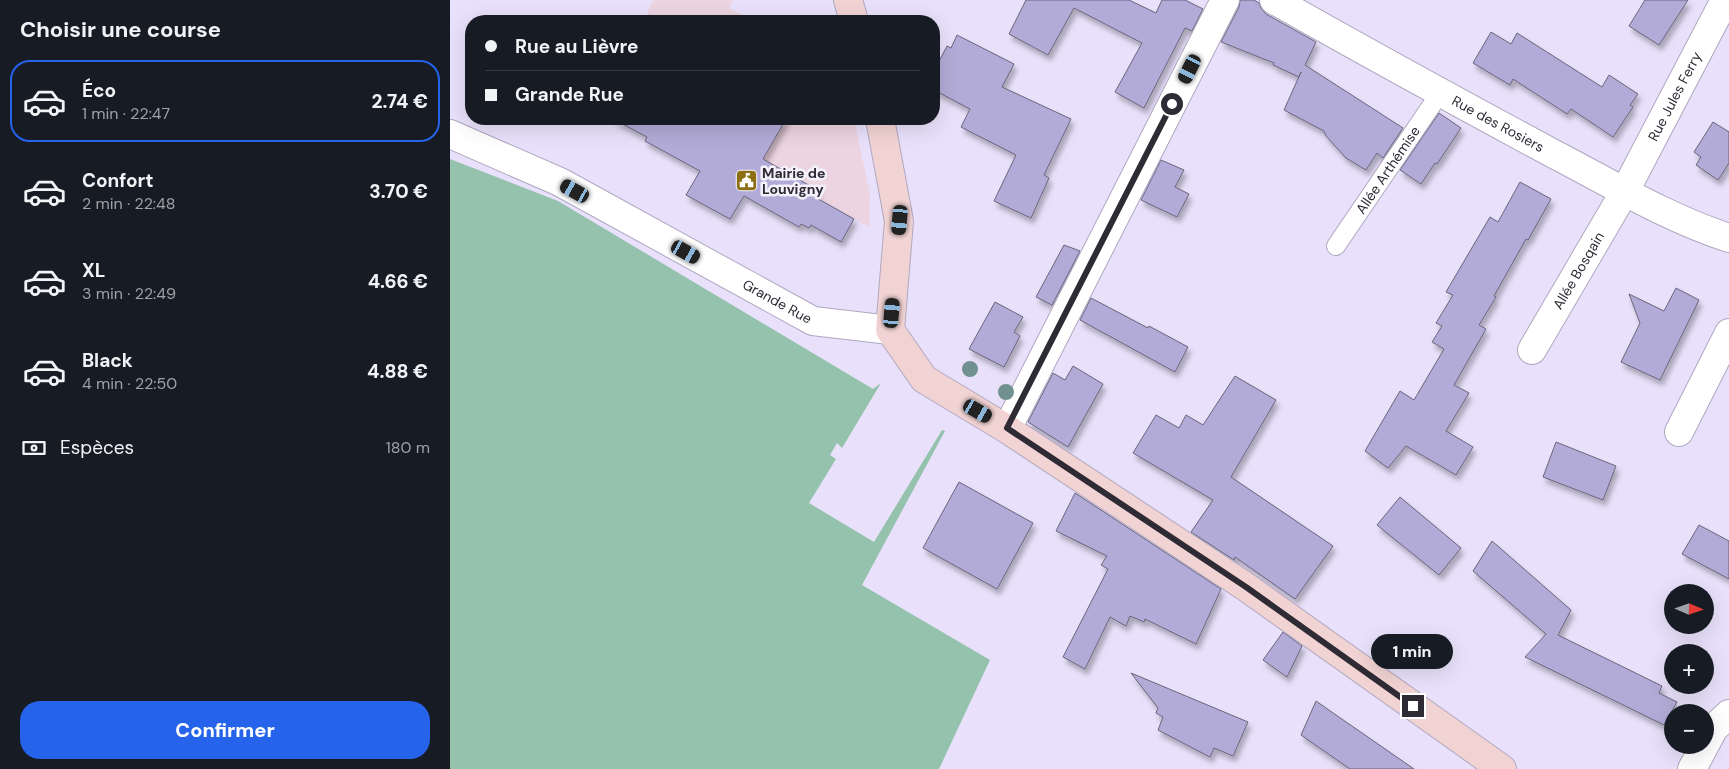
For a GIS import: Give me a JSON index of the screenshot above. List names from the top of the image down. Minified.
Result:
{"streets":{"street":["Rue Jules Ferry","Rue des Rosiers","Allée Bosqain","Grande Rue"],"lane":["Allée Arthémise"]},"crossings":[["Rue Jules Ferry","Rue des Rosiers"],["Rue Jules Ferry","Allée Bosqain"],["Rue des Rosiers","Allée Arthémise"],["Rue des Rosiers","Allée Bosqain"]],"places":{"public building":["Mairie de Louvigny"]},"north":"right","page":{"heading":"Choisir une course","banner":["Rue au Lièvre","Grande Rue"],"list":[{"name":"Éco","note":"1 min · 22:47","value":"2.74 €"},{"name":"Confort","note":"2 min · 22:48","value":"3.70 €"},{"name":"XL","note":"3 min · 22:49","value":"4.66 €"},{"name":"Black","note":"4 min · 22:50","value":"4.88 €"}],"pay":["Espèces","180 m"],"map_buttons":["+","−"],"bubble":"1 min","buttons":"Confirmer"}}
